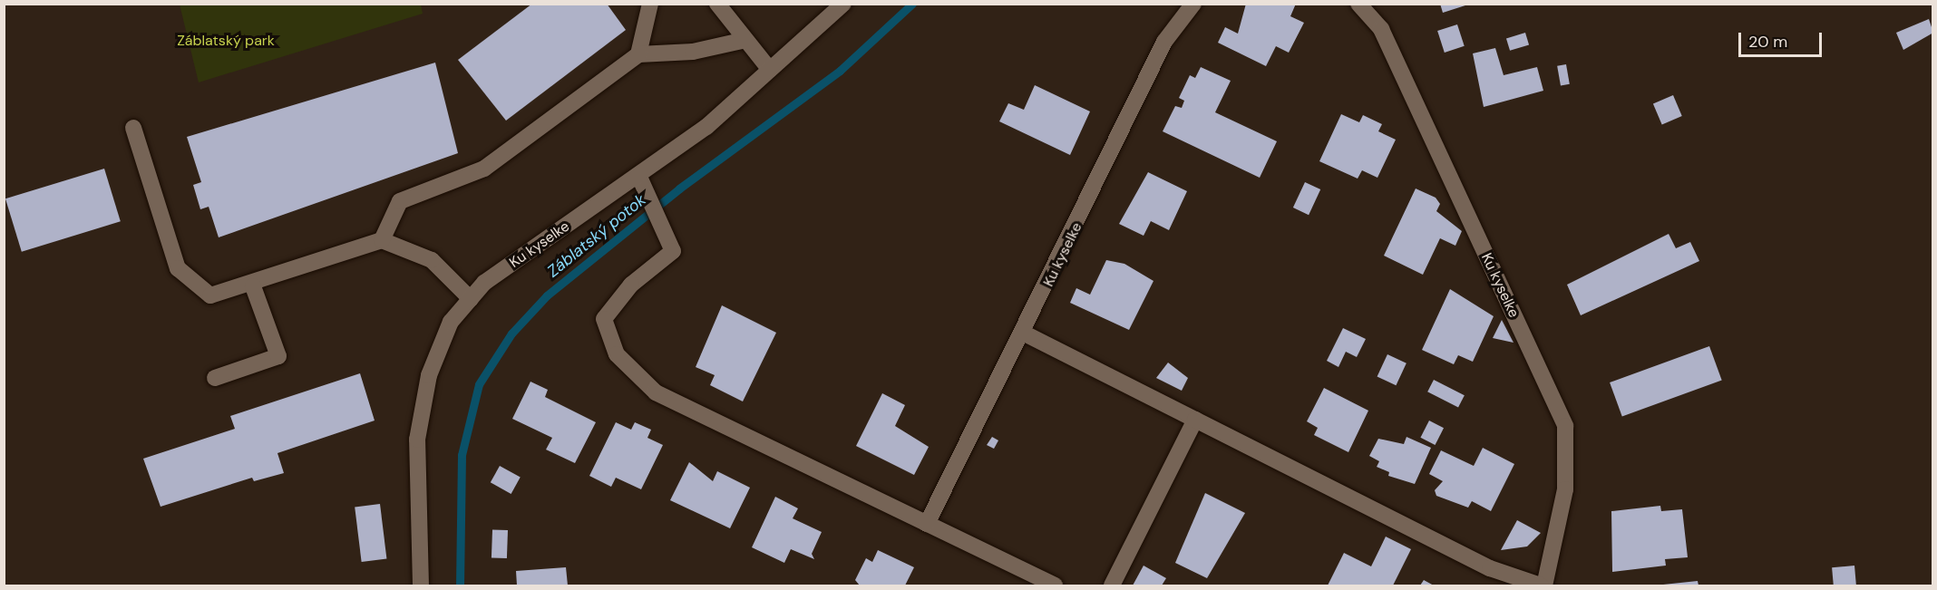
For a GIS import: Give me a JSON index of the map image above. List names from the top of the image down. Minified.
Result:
{"streets":{"street":["Ku kyselke"]},"water":["Záblatský potok"],"parks":["Záblatský park"],"scale_bar":"20 m"}
